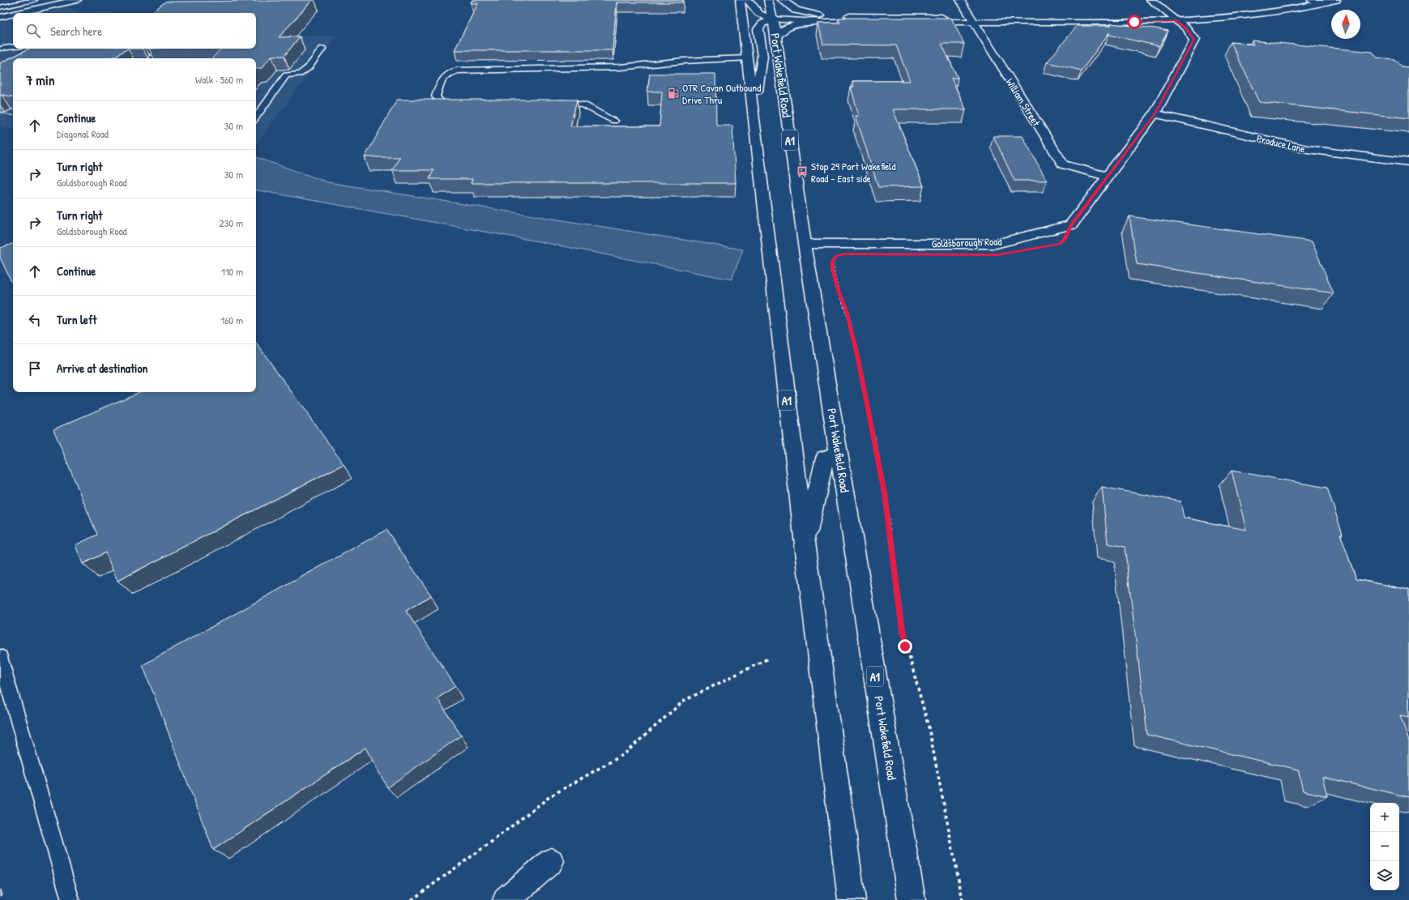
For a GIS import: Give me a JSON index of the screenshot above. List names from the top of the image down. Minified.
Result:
{"streets":{"main road":["Port Wakefield Road","William Street","A1","Produce Lane","Goldsborough Road"]},"crossings":[["Port Wakefield Road","Goldsborough Road"],["William Street","Goldsborough Road"],["Produce Lane","Goldsborough Road"]],"places":{"fuel station":["OTR Cavan Outbound Drive Thru"],"bus stop":["Stop 29 Port Wakefield Road - East side"]},"north":"top","page":{"search":"Search here","heading":["7 min","Walk · 560 m"],"list":[["Continue","Diagonal Road","30 m"],["Turn right","Goldsborough Road","30 m"],["Turn right","Goldsborough Road","230 m"],["Continue","110 m"],["Turn left","160 m"],"Arrive at destination"],"map_buttons":["+","−"]}}
